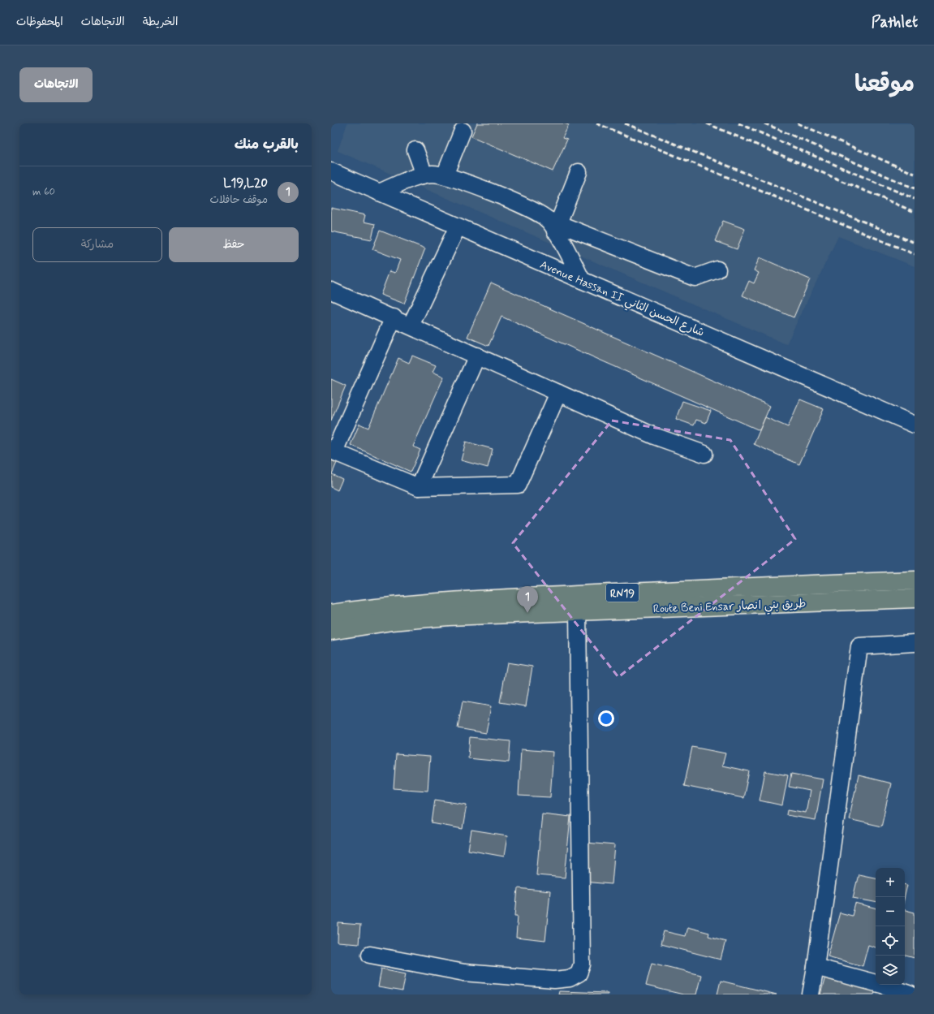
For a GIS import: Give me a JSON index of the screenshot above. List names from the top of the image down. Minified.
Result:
{"streets":{"highway":["RN19","Route Beni Ensar طريق بني انصار"],"street":["Avenue Hassan II شارع الحسن الثاني"]},"page":{"header":"Pathlet","nav":["الخريطة","الاتجاهات","المحفوظات"],"title":"موقعنا","buttons":["الاتجاهات",["حفظ","مشاركة"]],"heading":"بالقرب منك","list":[{"mark":"1","name":"L19,L20","note":"موقف حافلات","value":"60 m"}],"pins":"1","map_buttons":["+","−"]}}
